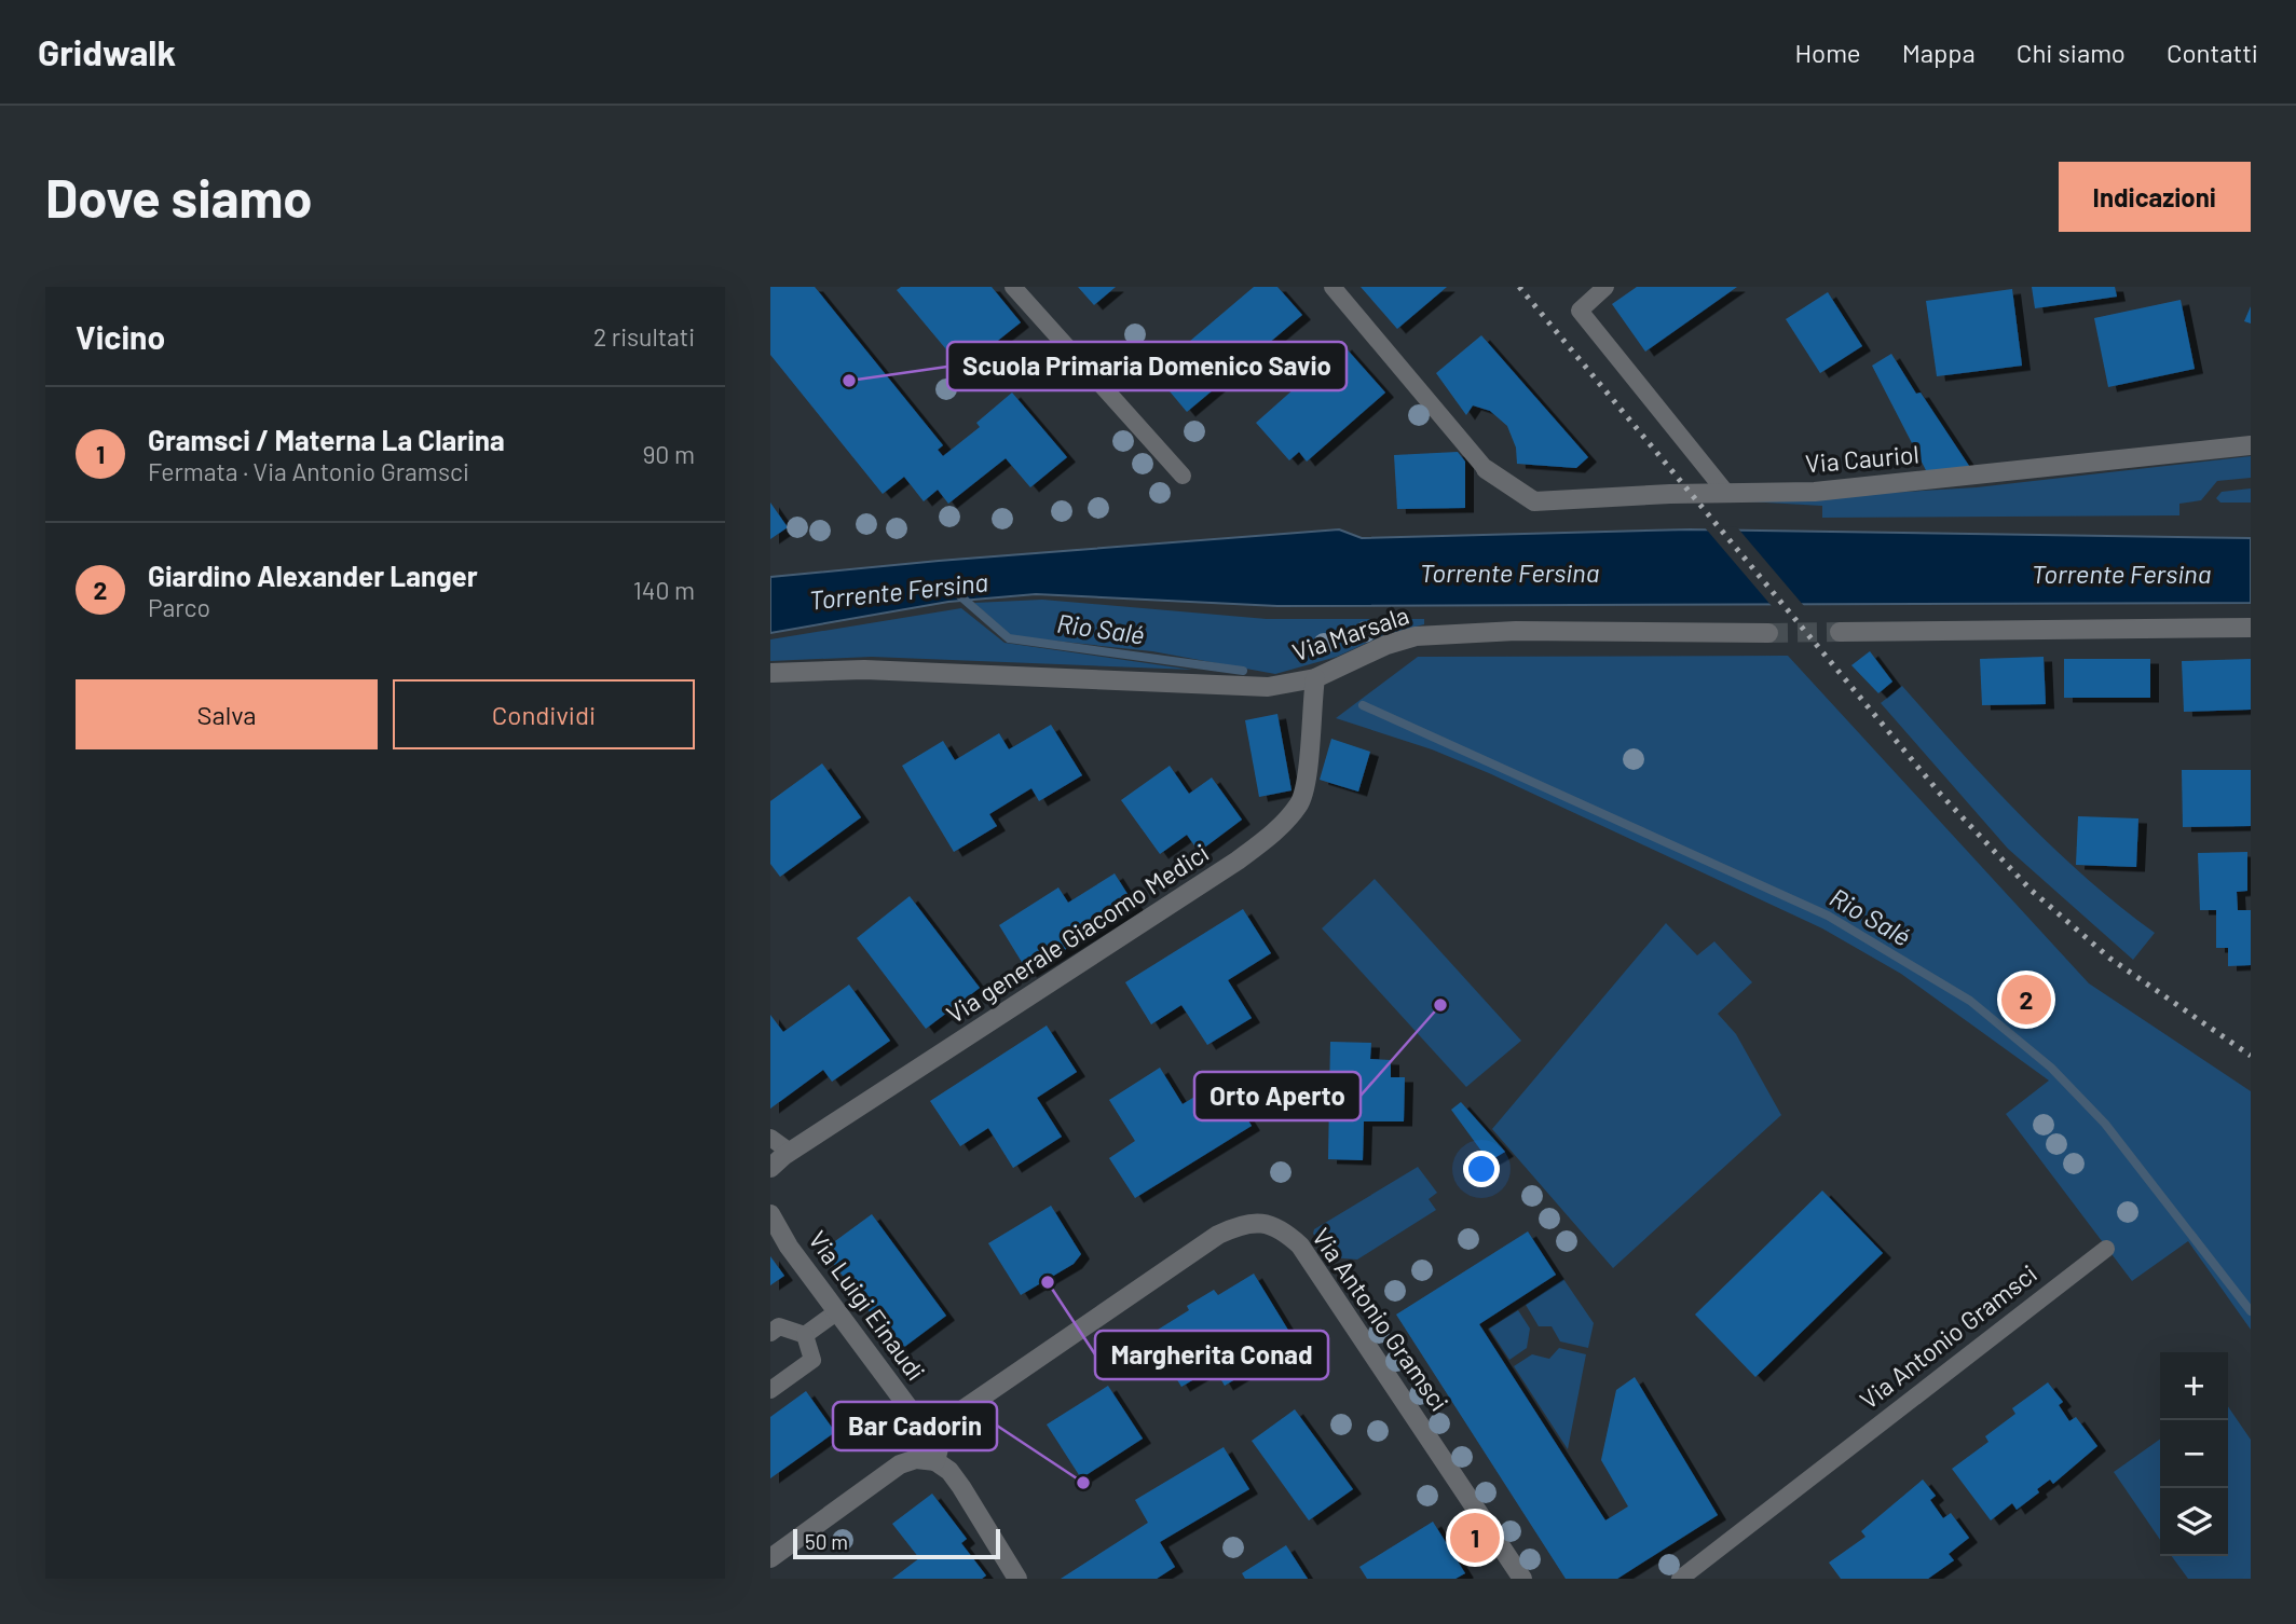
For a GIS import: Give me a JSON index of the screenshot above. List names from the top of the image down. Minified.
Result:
{"streets":{"street":["Via Cauriol","Via Marsala","Via generale Giacomo Medici","Via Luigi Einaudi","Via Antonio Gramsci"]},"crossings":[["Via Marsala","Via generale Giacomo Medici"],["Via Luigi Einaudi","Via Antonio Gramsci"]],"water":["Torrente Fersina","Rio Salé"],"places":["Scuola Primaria Domenico Savio","Orto Aperto","Margherita Conad","Bar Cadorin"],"scale_bar":"50 m","page":{"header":"Gridwalk","nav":["Home","Mappa","Chi siamo","Contatti"],"buttons":["Indicazioni",["Salva","Condividi"]],"title":"Dove siamo","heading":["Vicino","2 risultati"],"list":[{"mark":"1","name":"Gramsci / Materna La Clarina","note":"Fermata · Via Antonio Gramsci","value":"90 m"},{"mark":"2","name":"Giardino Alexander Langer","note":"Parco","value":"140 m"}],"pins":["2","1"],"map_buttons":["+","−"],"scale":"50 m"}}
